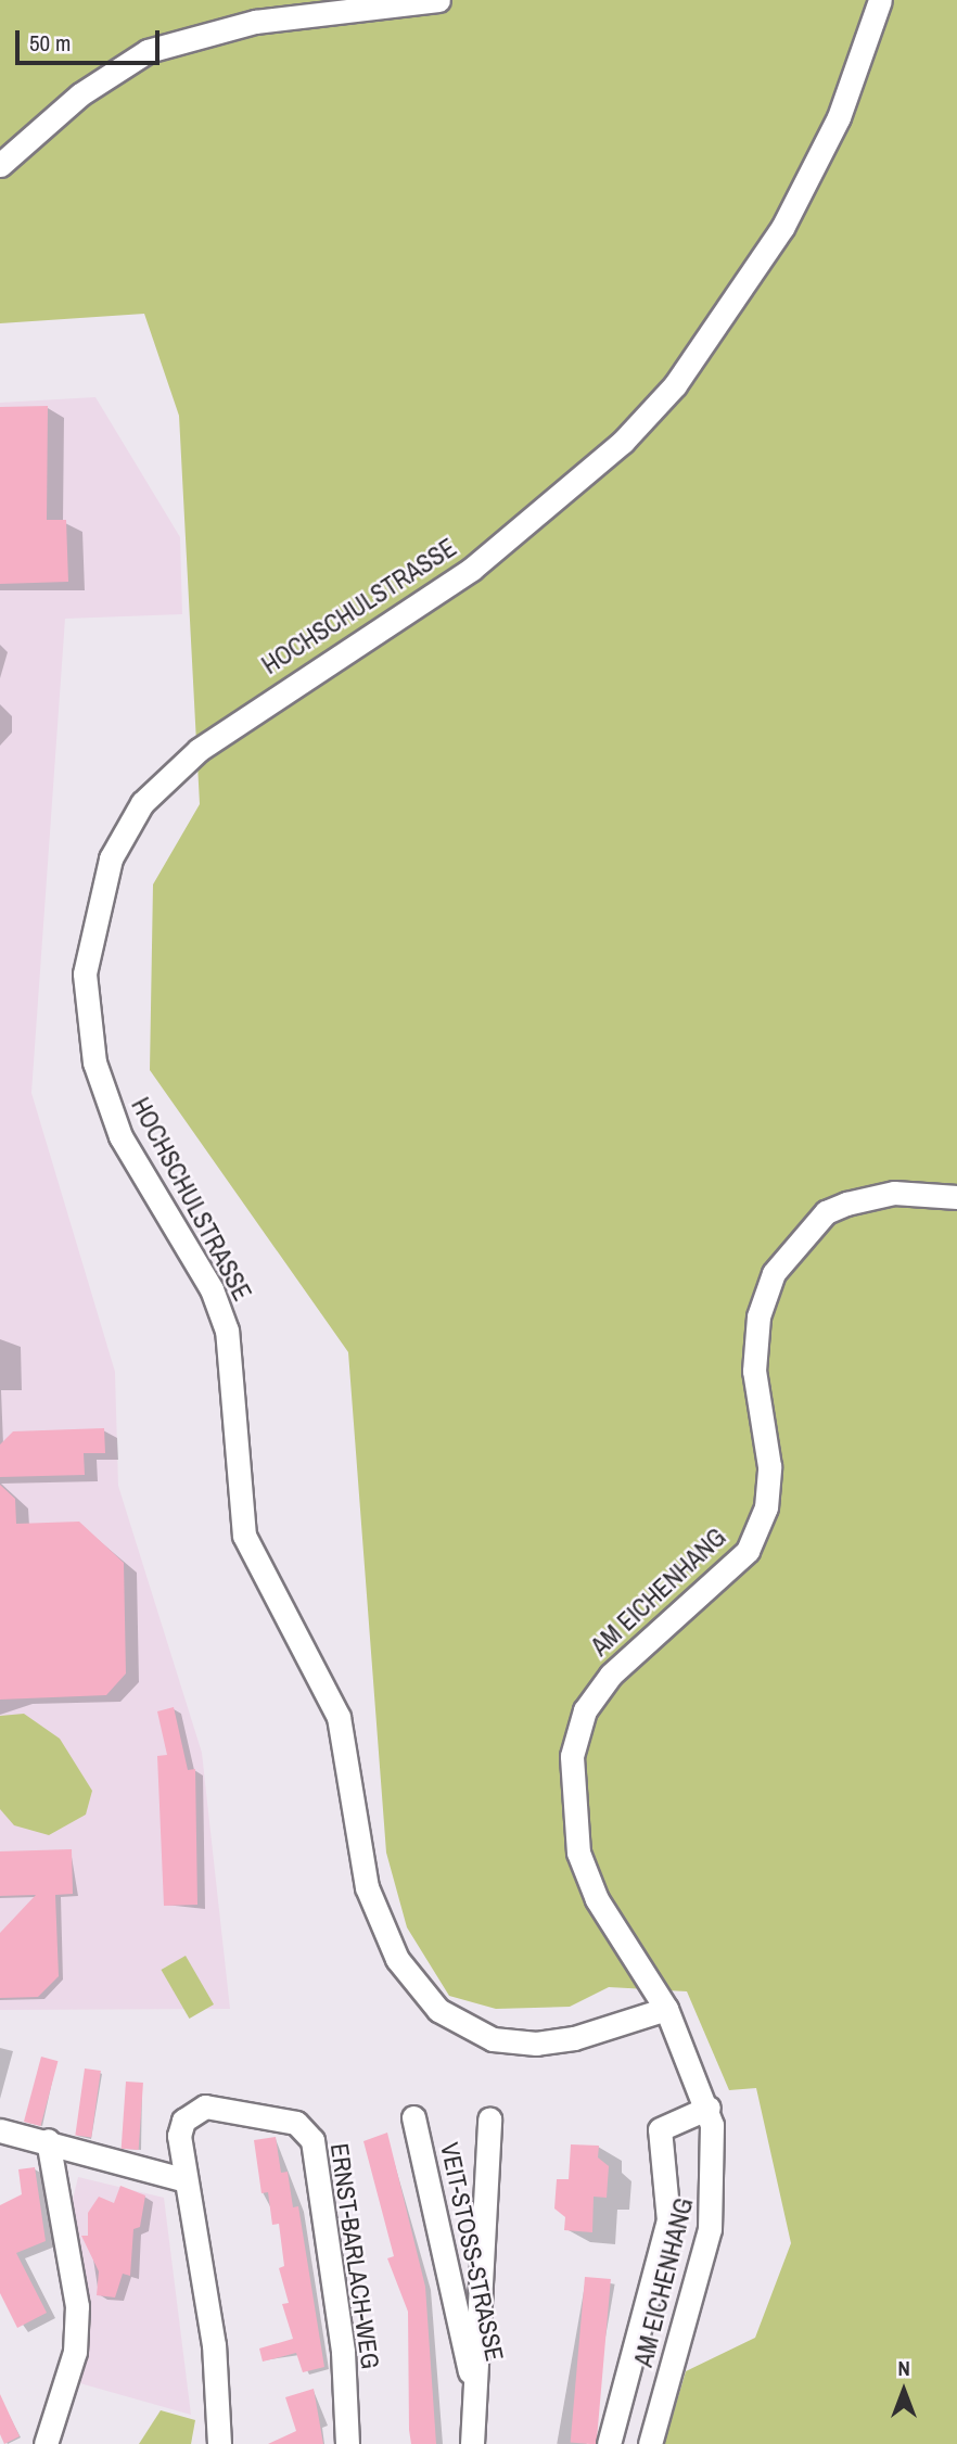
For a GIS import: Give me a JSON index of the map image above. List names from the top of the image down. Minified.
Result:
{"streets":{"street":["HOCHSCHULSTRASSE","AM EICHENHANG","VEIT-STOSS-STRASSE","ERNST-BARLACH-WEG"]},"crossings":[["HOCHSCHULSTRASSE","AM EICHENHANG"]],"scale_bar":"50 m","north":"top"}
